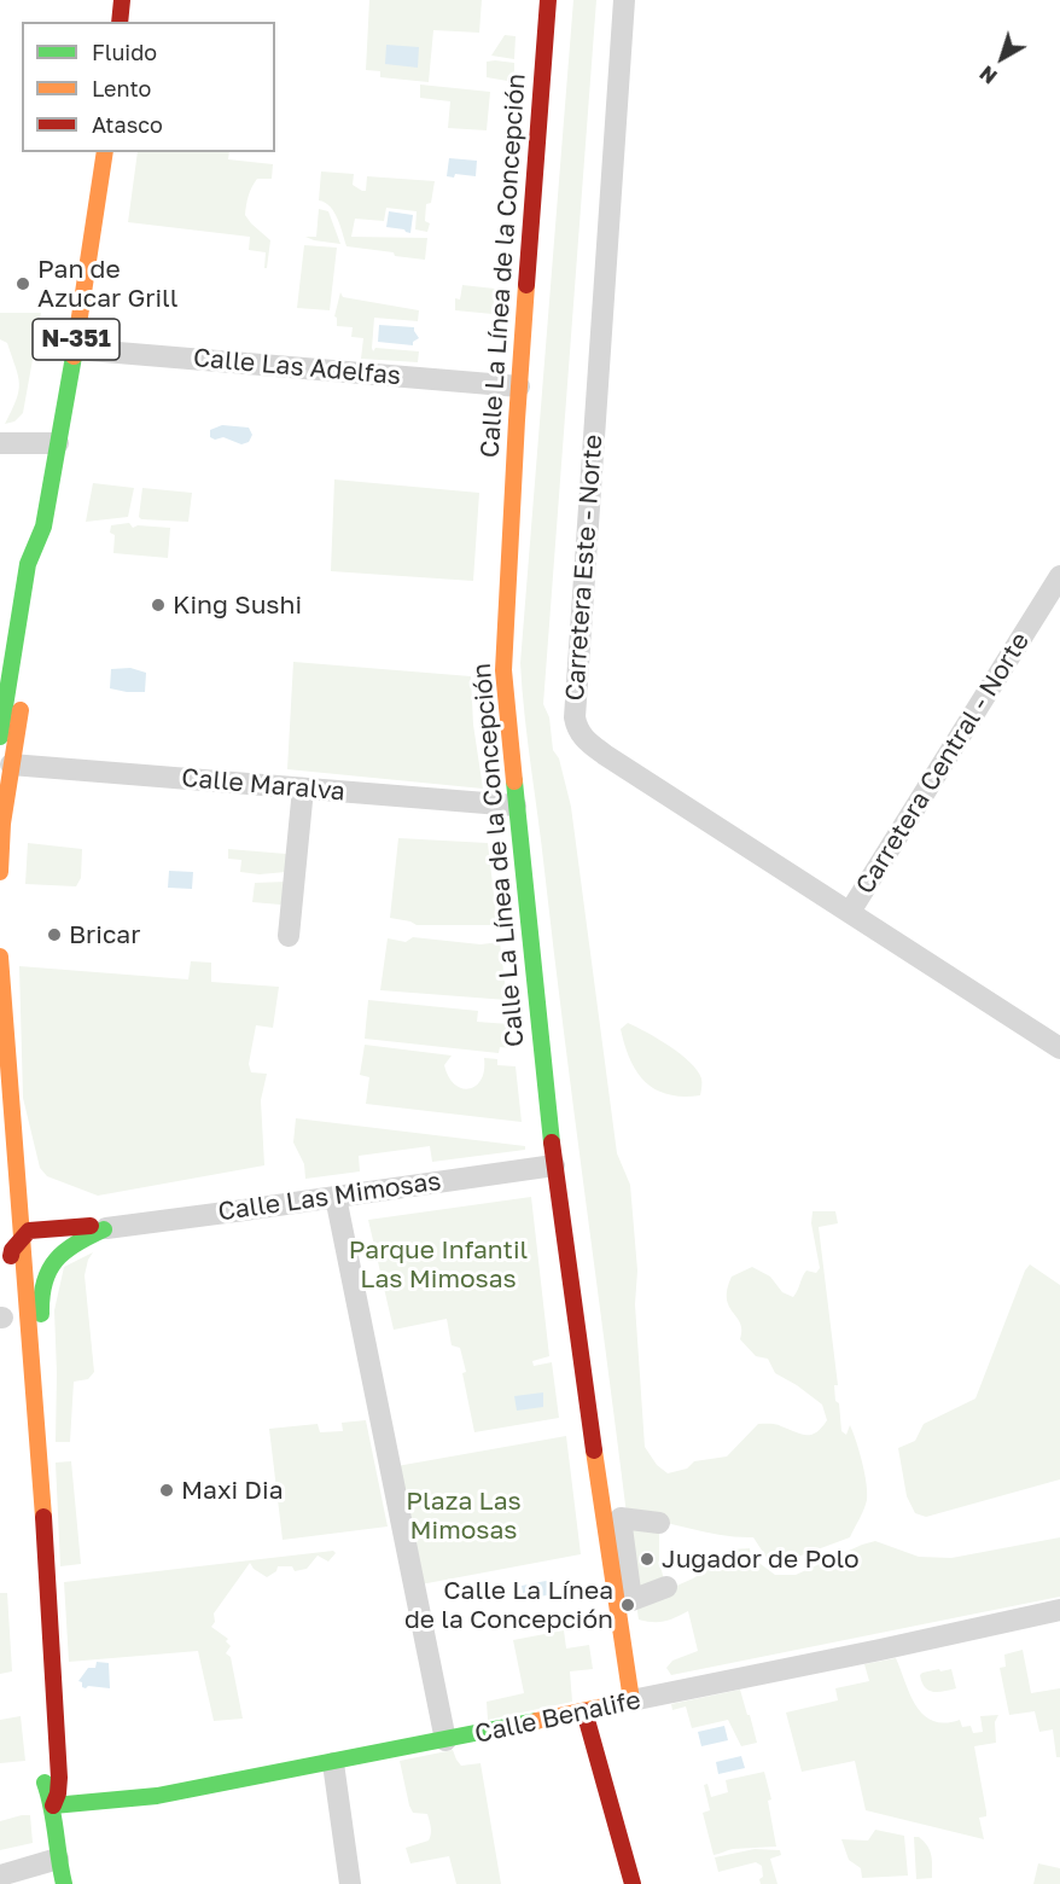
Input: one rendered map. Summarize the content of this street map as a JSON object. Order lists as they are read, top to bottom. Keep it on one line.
{"streets":{"main road":["Calle La Línea de la Concepción","N-351","Calle Benalife"],"street":["Calle Las Adelfas","Carretera Este - Norte","Carretera Central - Norte","Calle Maralva","Calle Las Mimosas"]},"crossings":[["Calle La Línea de la Concepción","Calle Las Adelfas"],["Calle La Línea de la Concepción","Calle Maralva"],["Calle La Línea de la Concepción","Calle Las Mimosas"],["Calle La Línea de la Concepción","Calle Benalife"],["N-351","Calle Las Adelfas"],["N-351","Calle Maralva"],["Carretera Este - Norte","Carretera Central - Norte"]],"parks":["Parque Infantil Las Mimosas","Plaza Las Mimosas"],"places":["Pan de Azucar Grill","King Sushi","Bricar","Maxi Dia","Jugador de Polo","Calle La Línea de la Concepción"],"legend":["Fluido","Lento","Atasco"],"north":"bottom left"}
